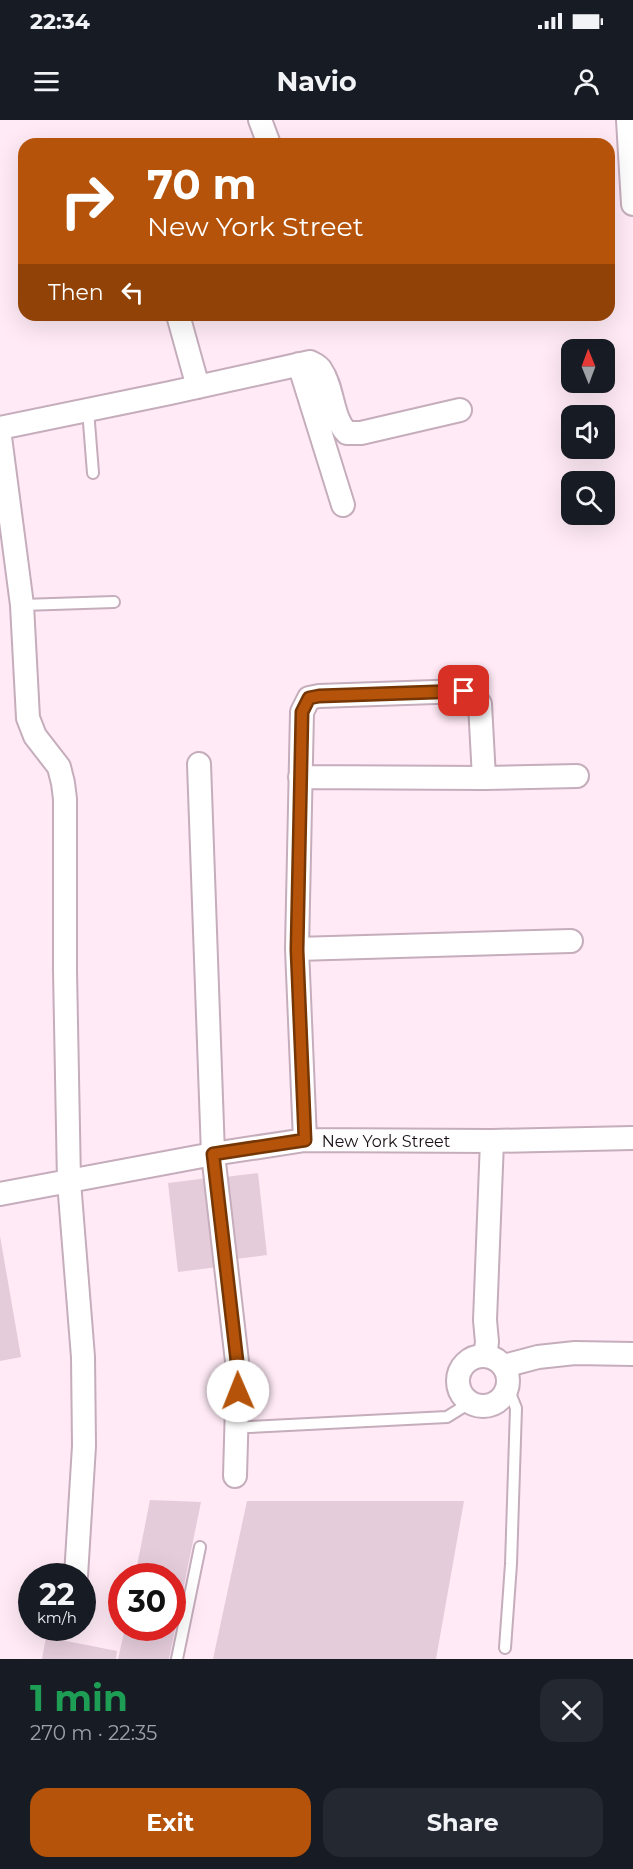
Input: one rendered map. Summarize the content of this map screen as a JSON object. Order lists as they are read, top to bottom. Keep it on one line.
{"streets":{"street":["New York Street"]},"north":"top","page":{"status":"22:34","header":"Navio","turn":["70 m","New York Street"],"then":"Then","speed":"22 km/h","limit":"30","heading":["1 min","270 m · 22:35"],"buttons":["Exit","Share"]}}
